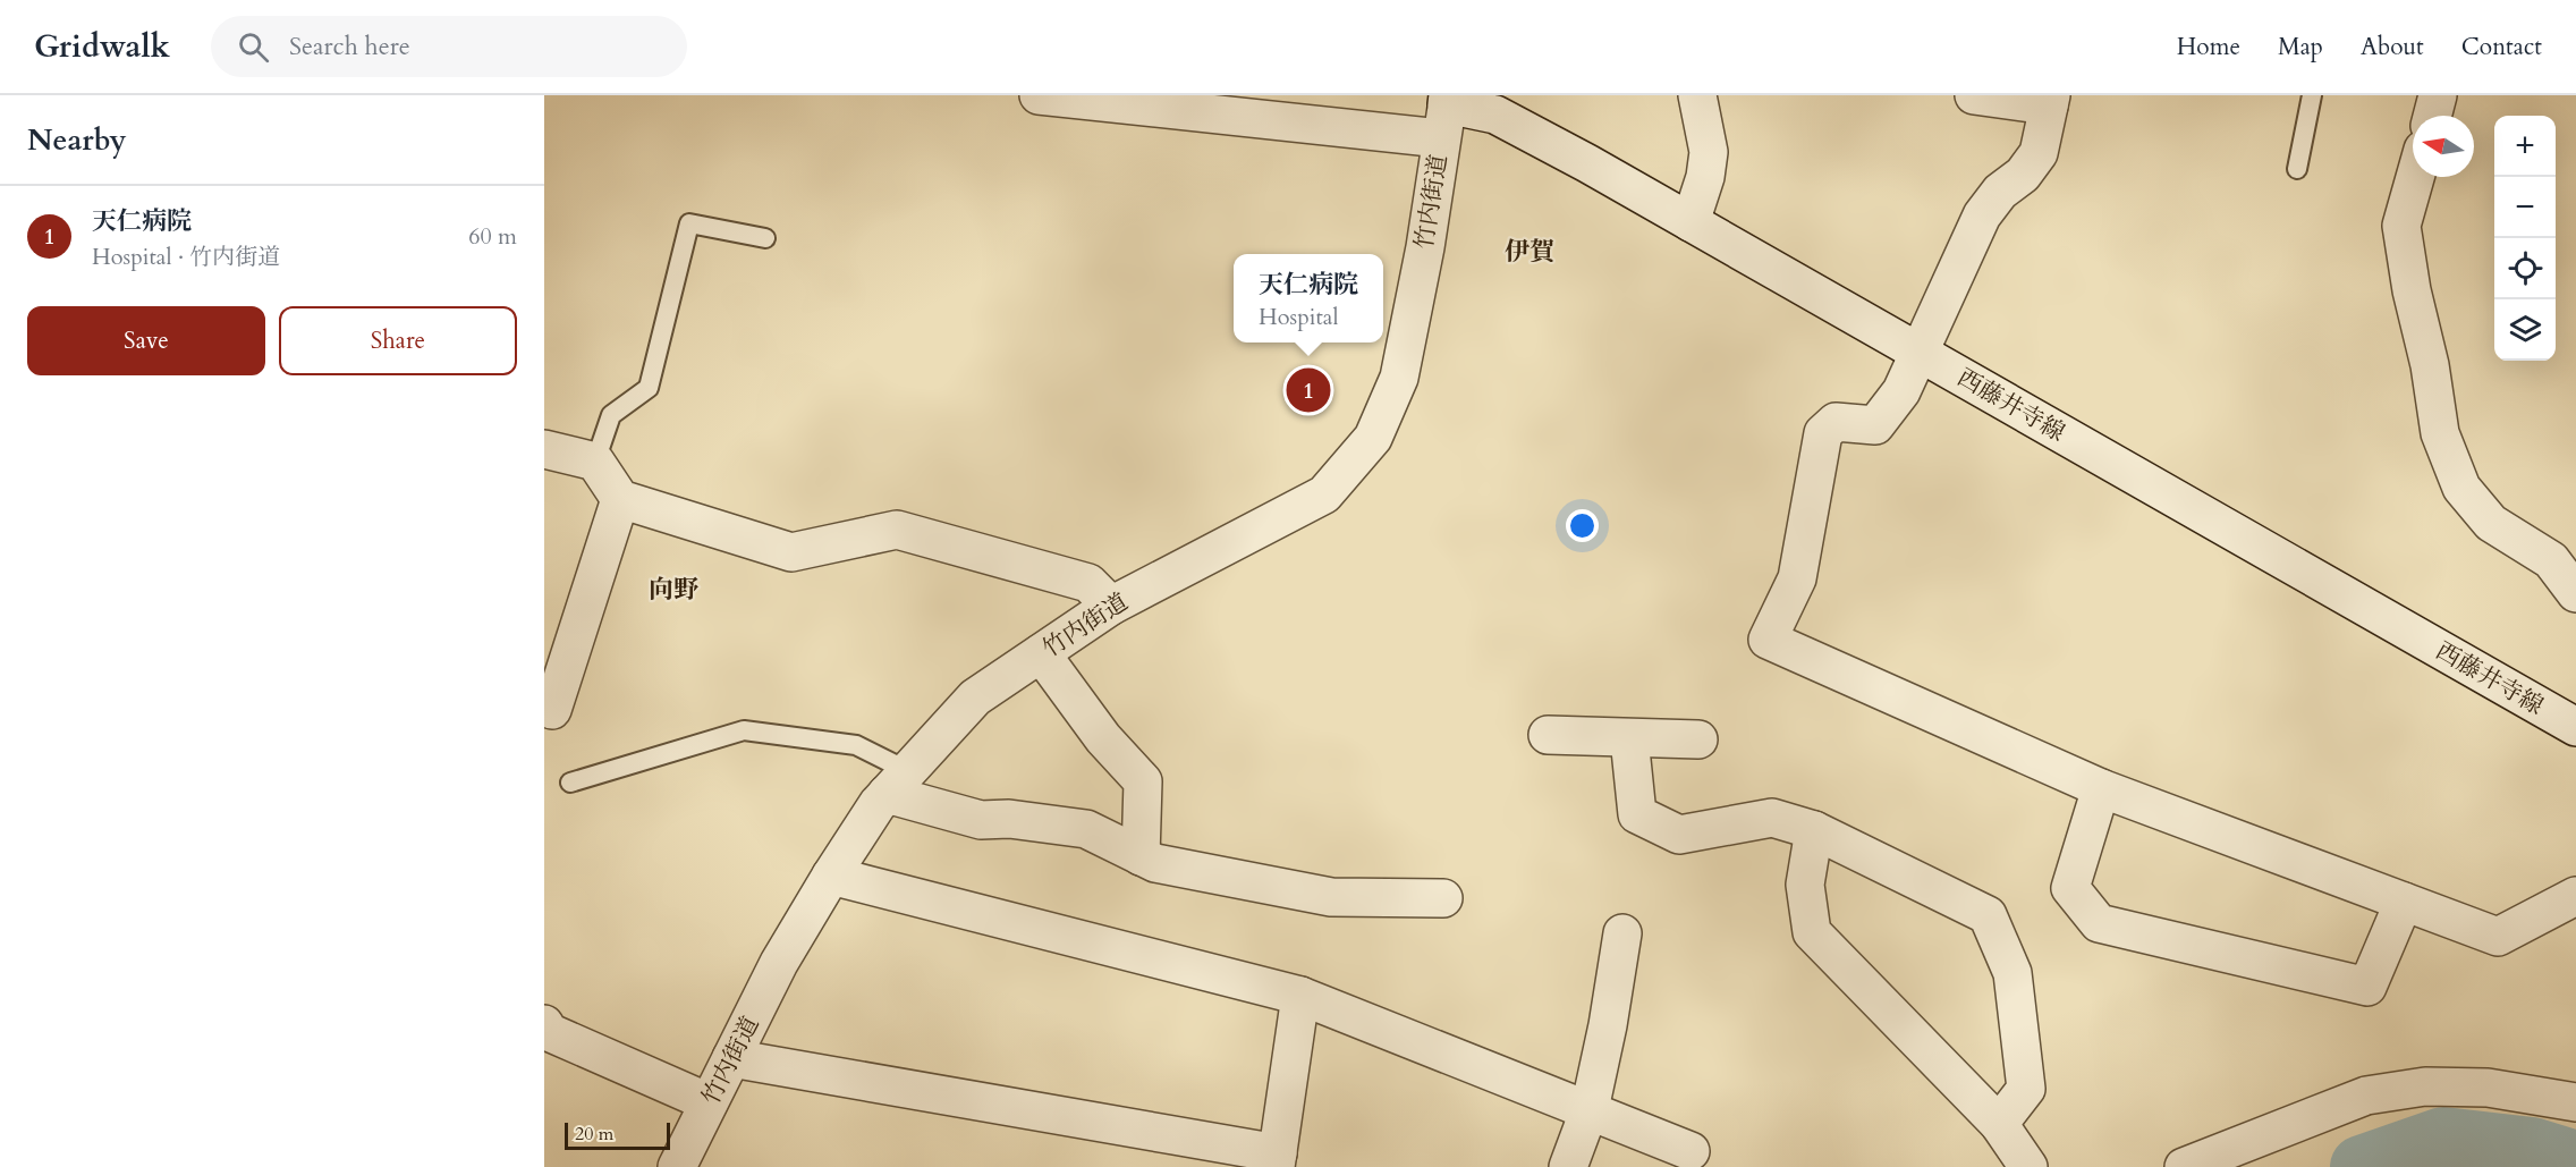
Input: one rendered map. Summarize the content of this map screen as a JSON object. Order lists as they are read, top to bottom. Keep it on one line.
{"streets":{"street":["竹内街道","西藤井寺線"]},"crossings":[["竹内街道","西藤井寺線"]],"districts":["伊賀","向野"],"scale_bar":"20 m","north":"left","page":{"header":"Gridwalk","search":"Search here","nav":["Home","Map","About","Contact"],"heading":"Nearby","map_buttons":["+","−"],"list":[{"mark":"1","name":"天仁病院","note":"Hospital · 竹内街道","value":"60 m"}],"popup":["天仁病院","Hospital"],"buttons":["Save","Share"],"pins":"1","scale":"20 m"}}
